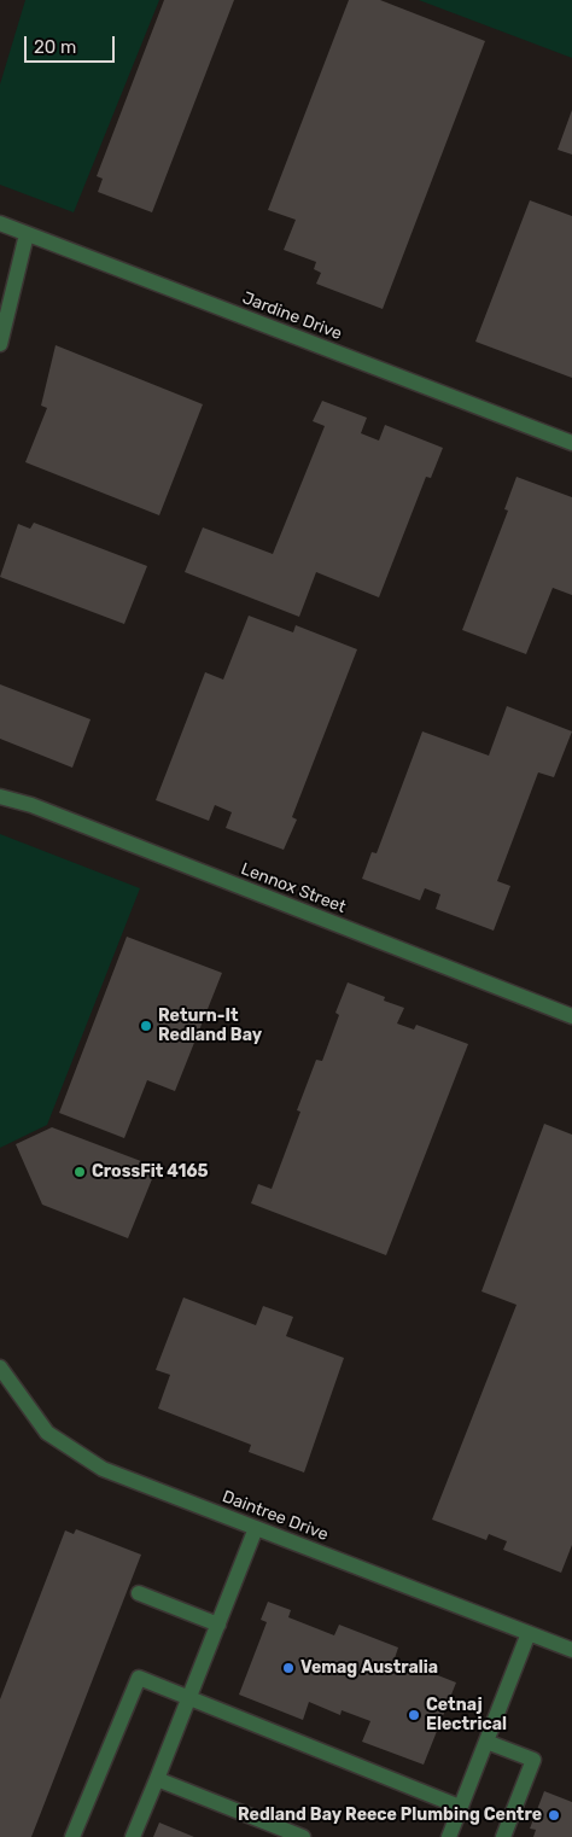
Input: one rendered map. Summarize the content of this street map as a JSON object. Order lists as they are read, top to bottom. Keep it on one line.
{"streets":{"street":["Jardine Drive","Lennox Street","Daintree Drive"]},"places":["Return-It Redland Bay","CrossFit 4165","Vemag Australia","Cetnaj Electrical","Redland Bay Reece Plumbing Centre"],"scale_bar":"20 m"}
